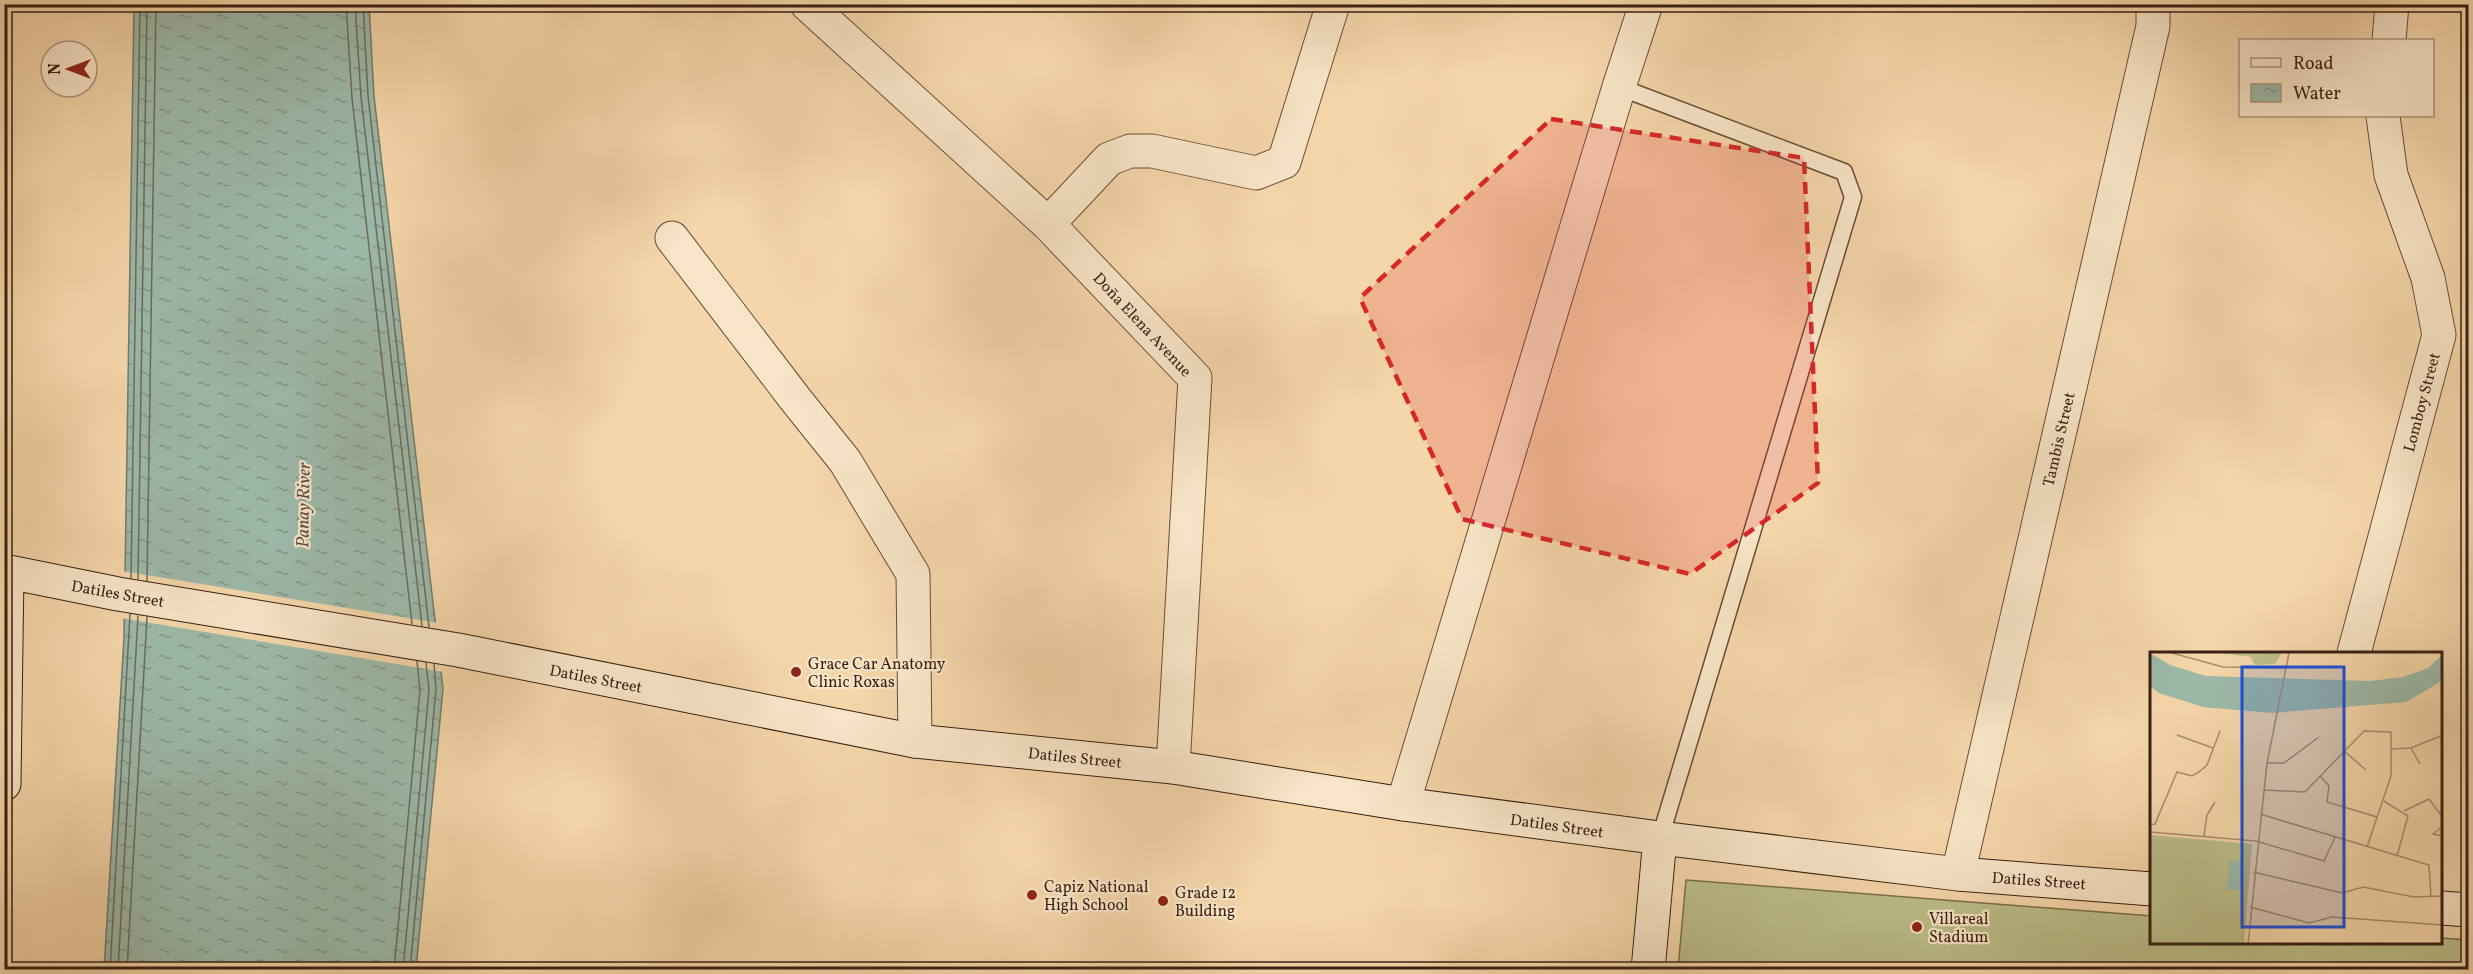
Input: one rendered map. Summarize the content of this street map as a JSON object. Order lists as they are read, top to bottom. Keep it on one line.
{"streets":{"street":["Doña Elena Avenue","Lomboy Street","Tambis Street","Datiles Street"]},"crossings":[["Doña Elena Avenue","Datiles Street"],["Tambis Street","Datiles Street"]],"water":["Panay River"],"places":["Grace Car Anatomy Clinic Roxas","Capiz National High School","Grade 12 Building","Villareal Stadium"],"legend":["Road","Water"],"north":"left"}
